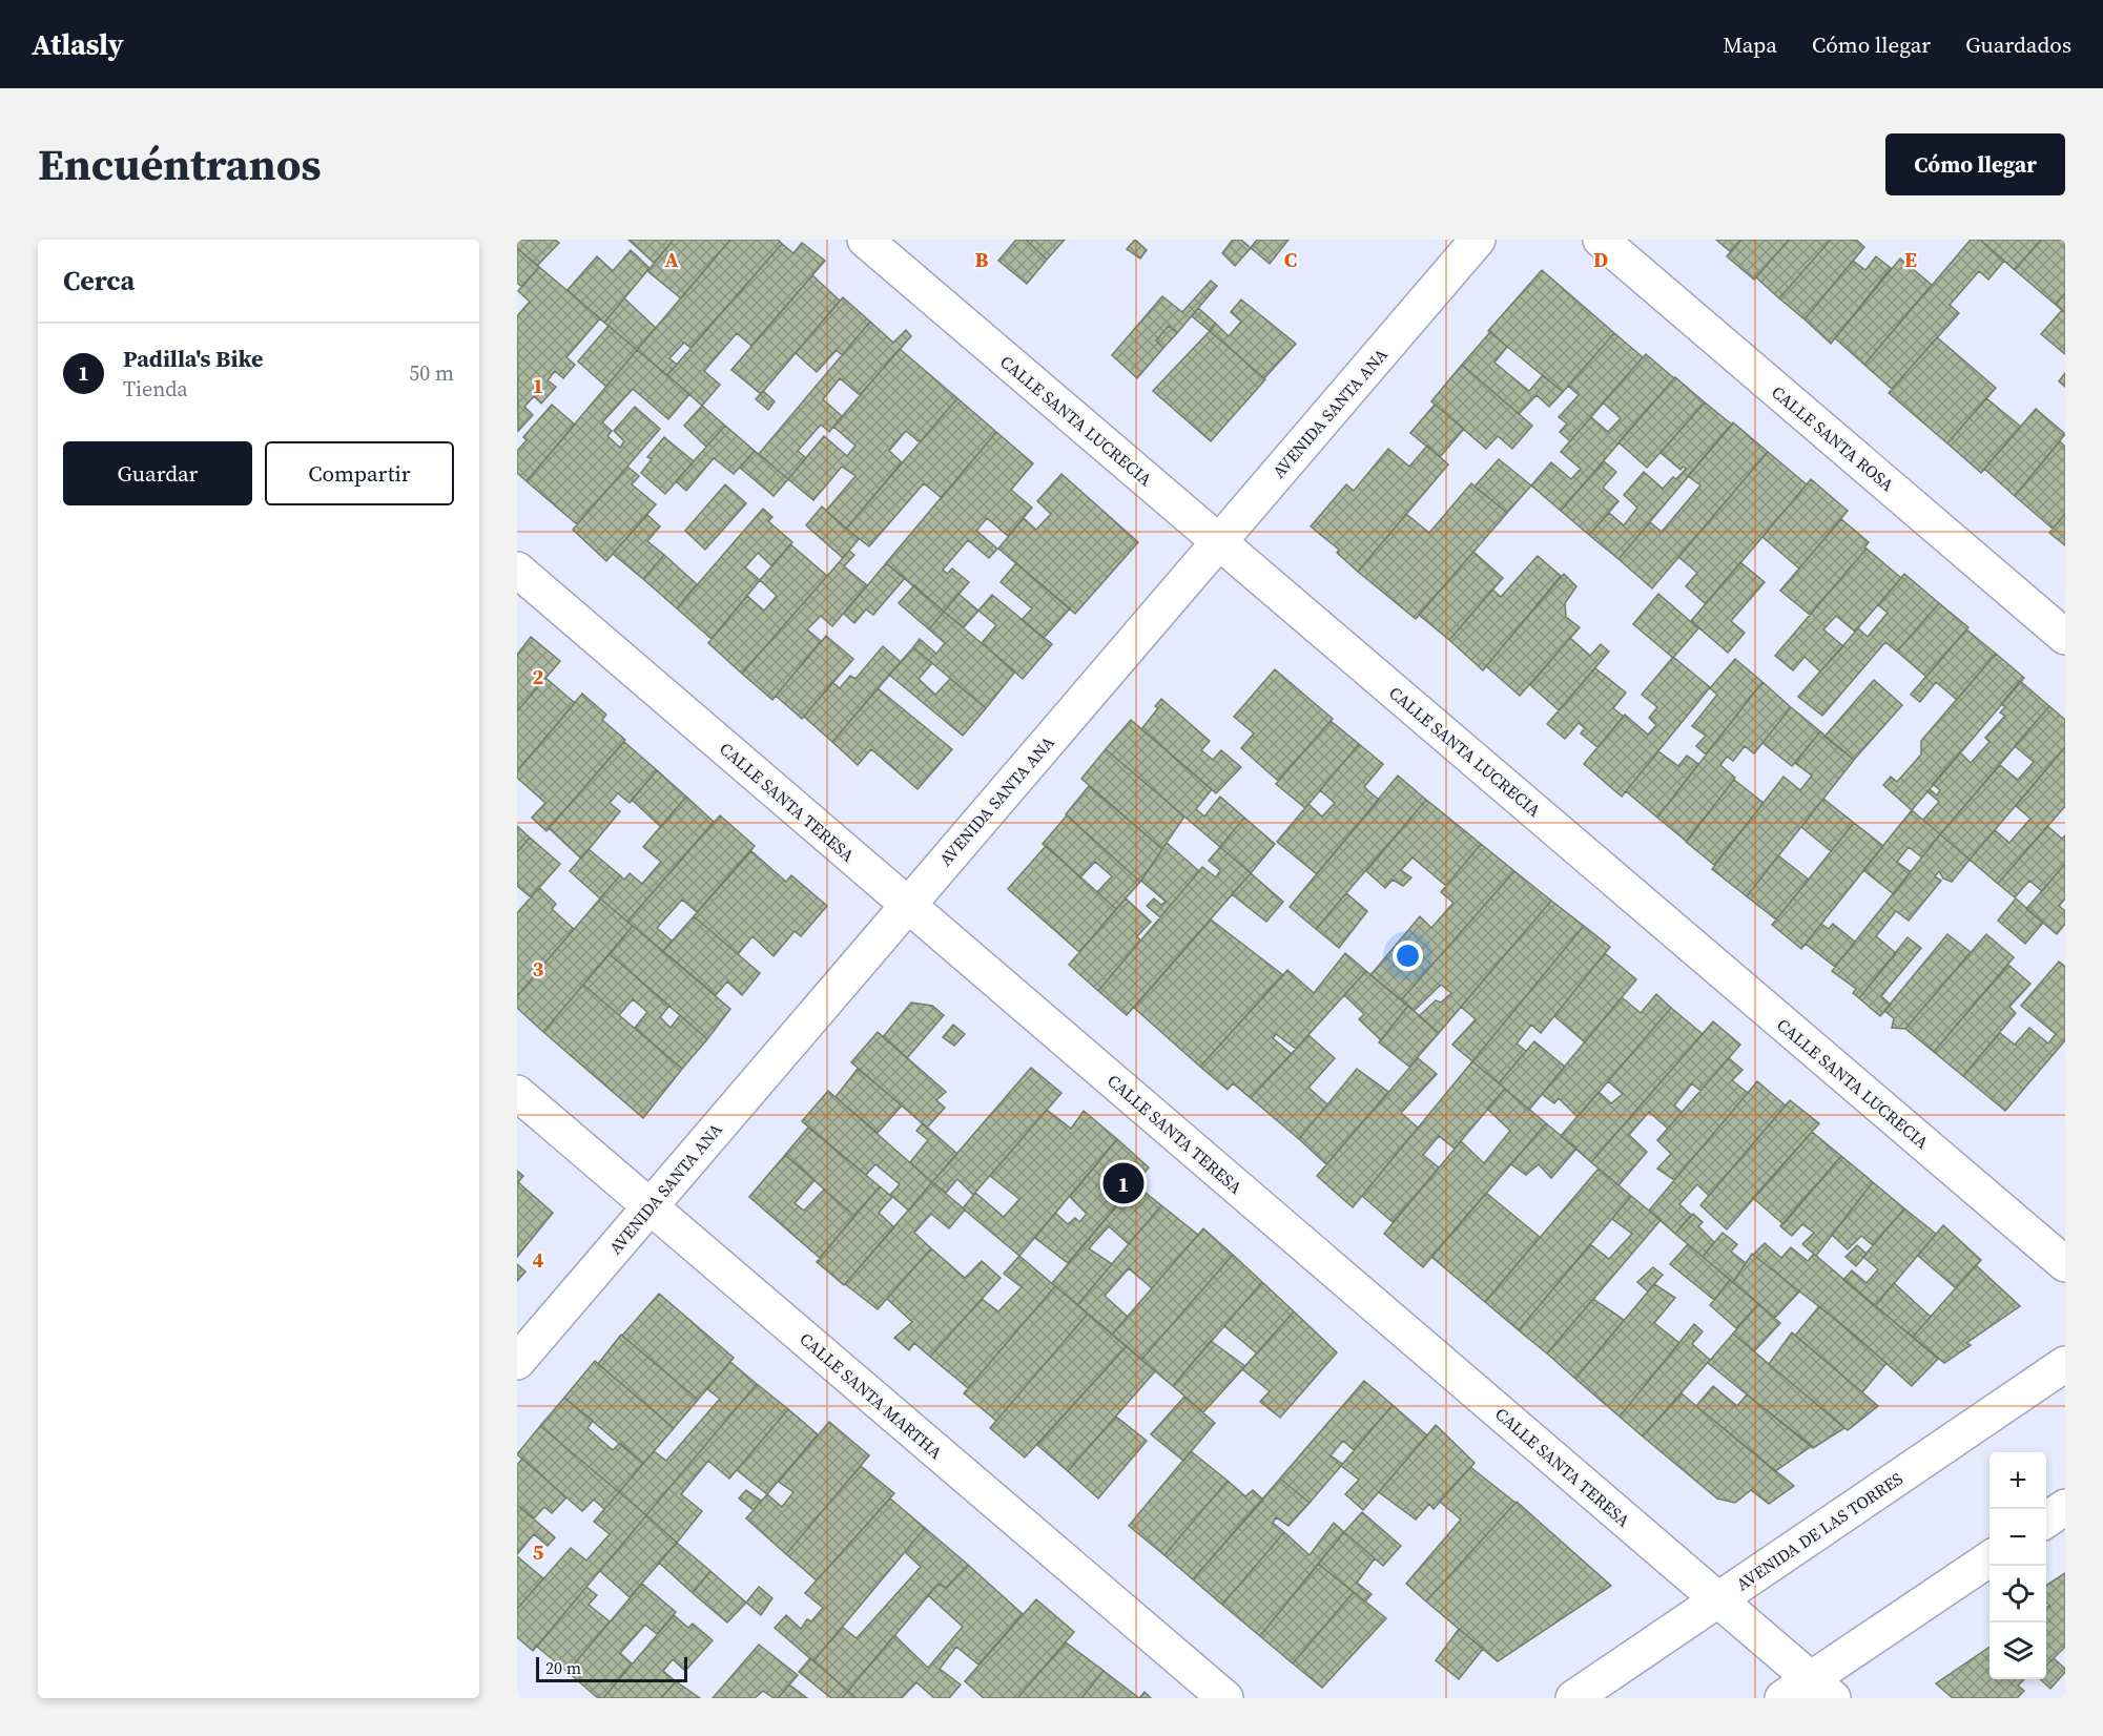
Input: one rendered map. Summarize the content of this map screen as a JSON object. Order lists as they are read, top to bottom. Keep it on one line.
{"streets":{"street":["AVENIDA SANTA ANA","CALLE SANTA LUCRECIA","CALLE SANTA ROSA","CALLE SANTA TERESA","CALLE SANTA MARTHA","AVENIDA DE LAS TORRES"]},"crossings":[["AVENIDA SANTA ANA","CALLE SANTA LUCRECIA"],["AVENIDA SANTA ANA","CALLE SANTA TERESA"],["AVENIDA SANTA ANA","CALLE SANTA MARTHA"],["CALLE SANTA TERESA","AVENIDA DE LAS TORRES"]],"scale_bar":"20 m","page":{"header":"Atlasly","nav":["Mapa","Cómo llegar","Guardados"],"title":"Encuéntranos","buttons":["Cómo llegar",["Guardar","Compartir"]],"heading":"Cerca","list":[{"mark":"1","name":"Padilla's Bike","note":"Tienda","value":"50 m"}],"pins":"1","map_buttons":["+","−"],"scale":"20 m"},"grid":{"columns":["A","B","C","D","E"],"rows":["1","2","3","4","5"]}}
